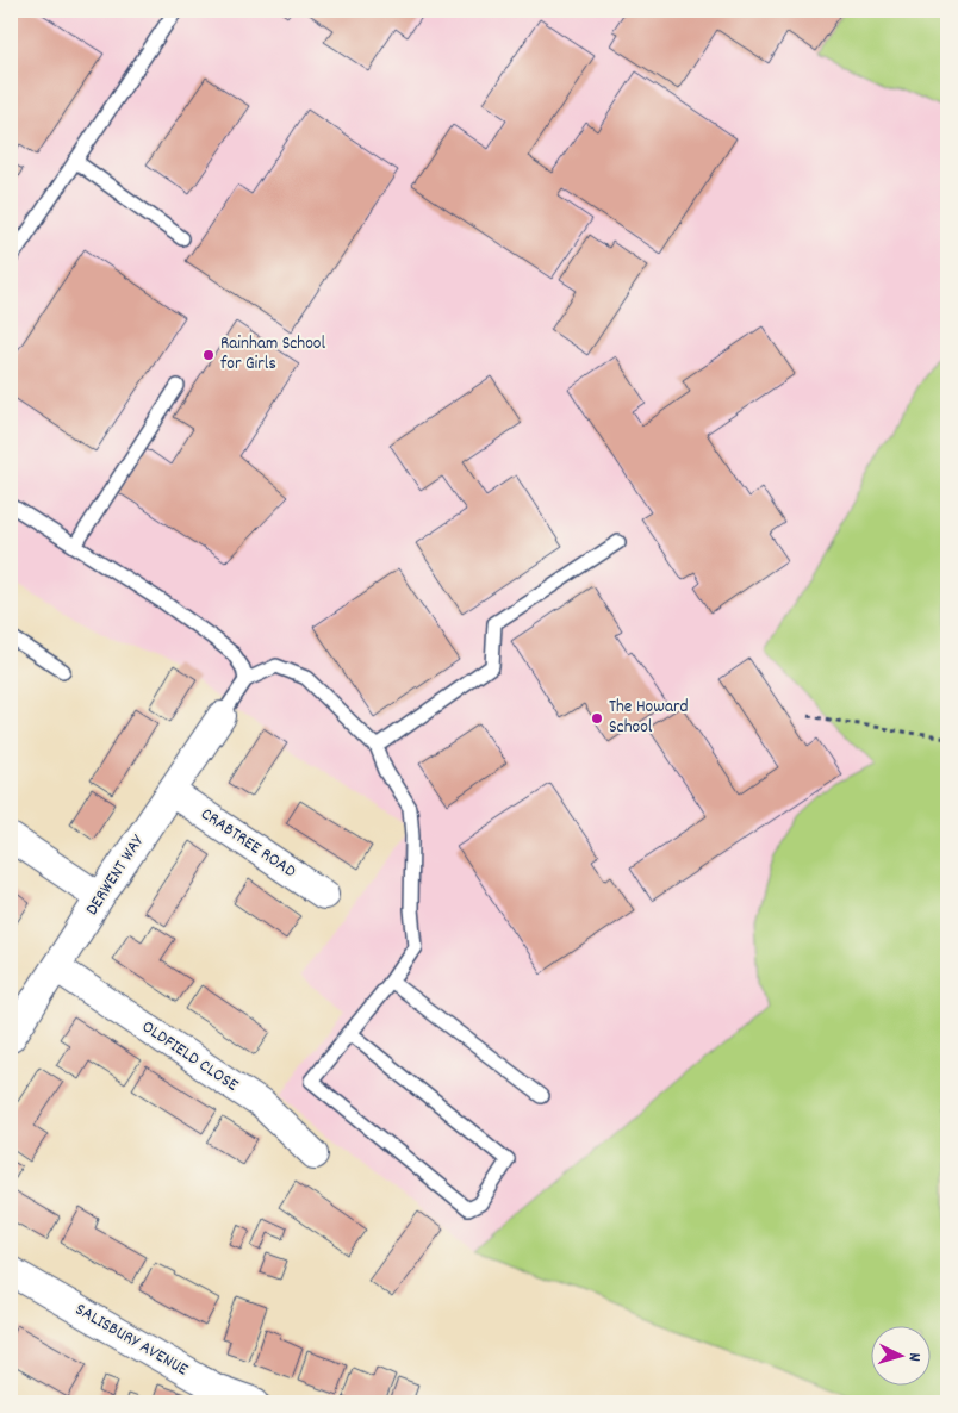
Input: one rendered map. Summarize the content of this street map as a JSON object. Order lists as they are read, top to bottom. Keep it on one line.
{"streets":{"street":["CRABTREE ROAD","DERWENT WAY","OLDFIELD CLOSE","SALISBURY AVENUE"]},"crossings":[["CRABTREE ROAD","DERWENT WAY"],["DERWENT WAY","OLDFIELD CLOSE"]],"places":["Rainham School for Girls","The Howard School"],"north":"right"}
